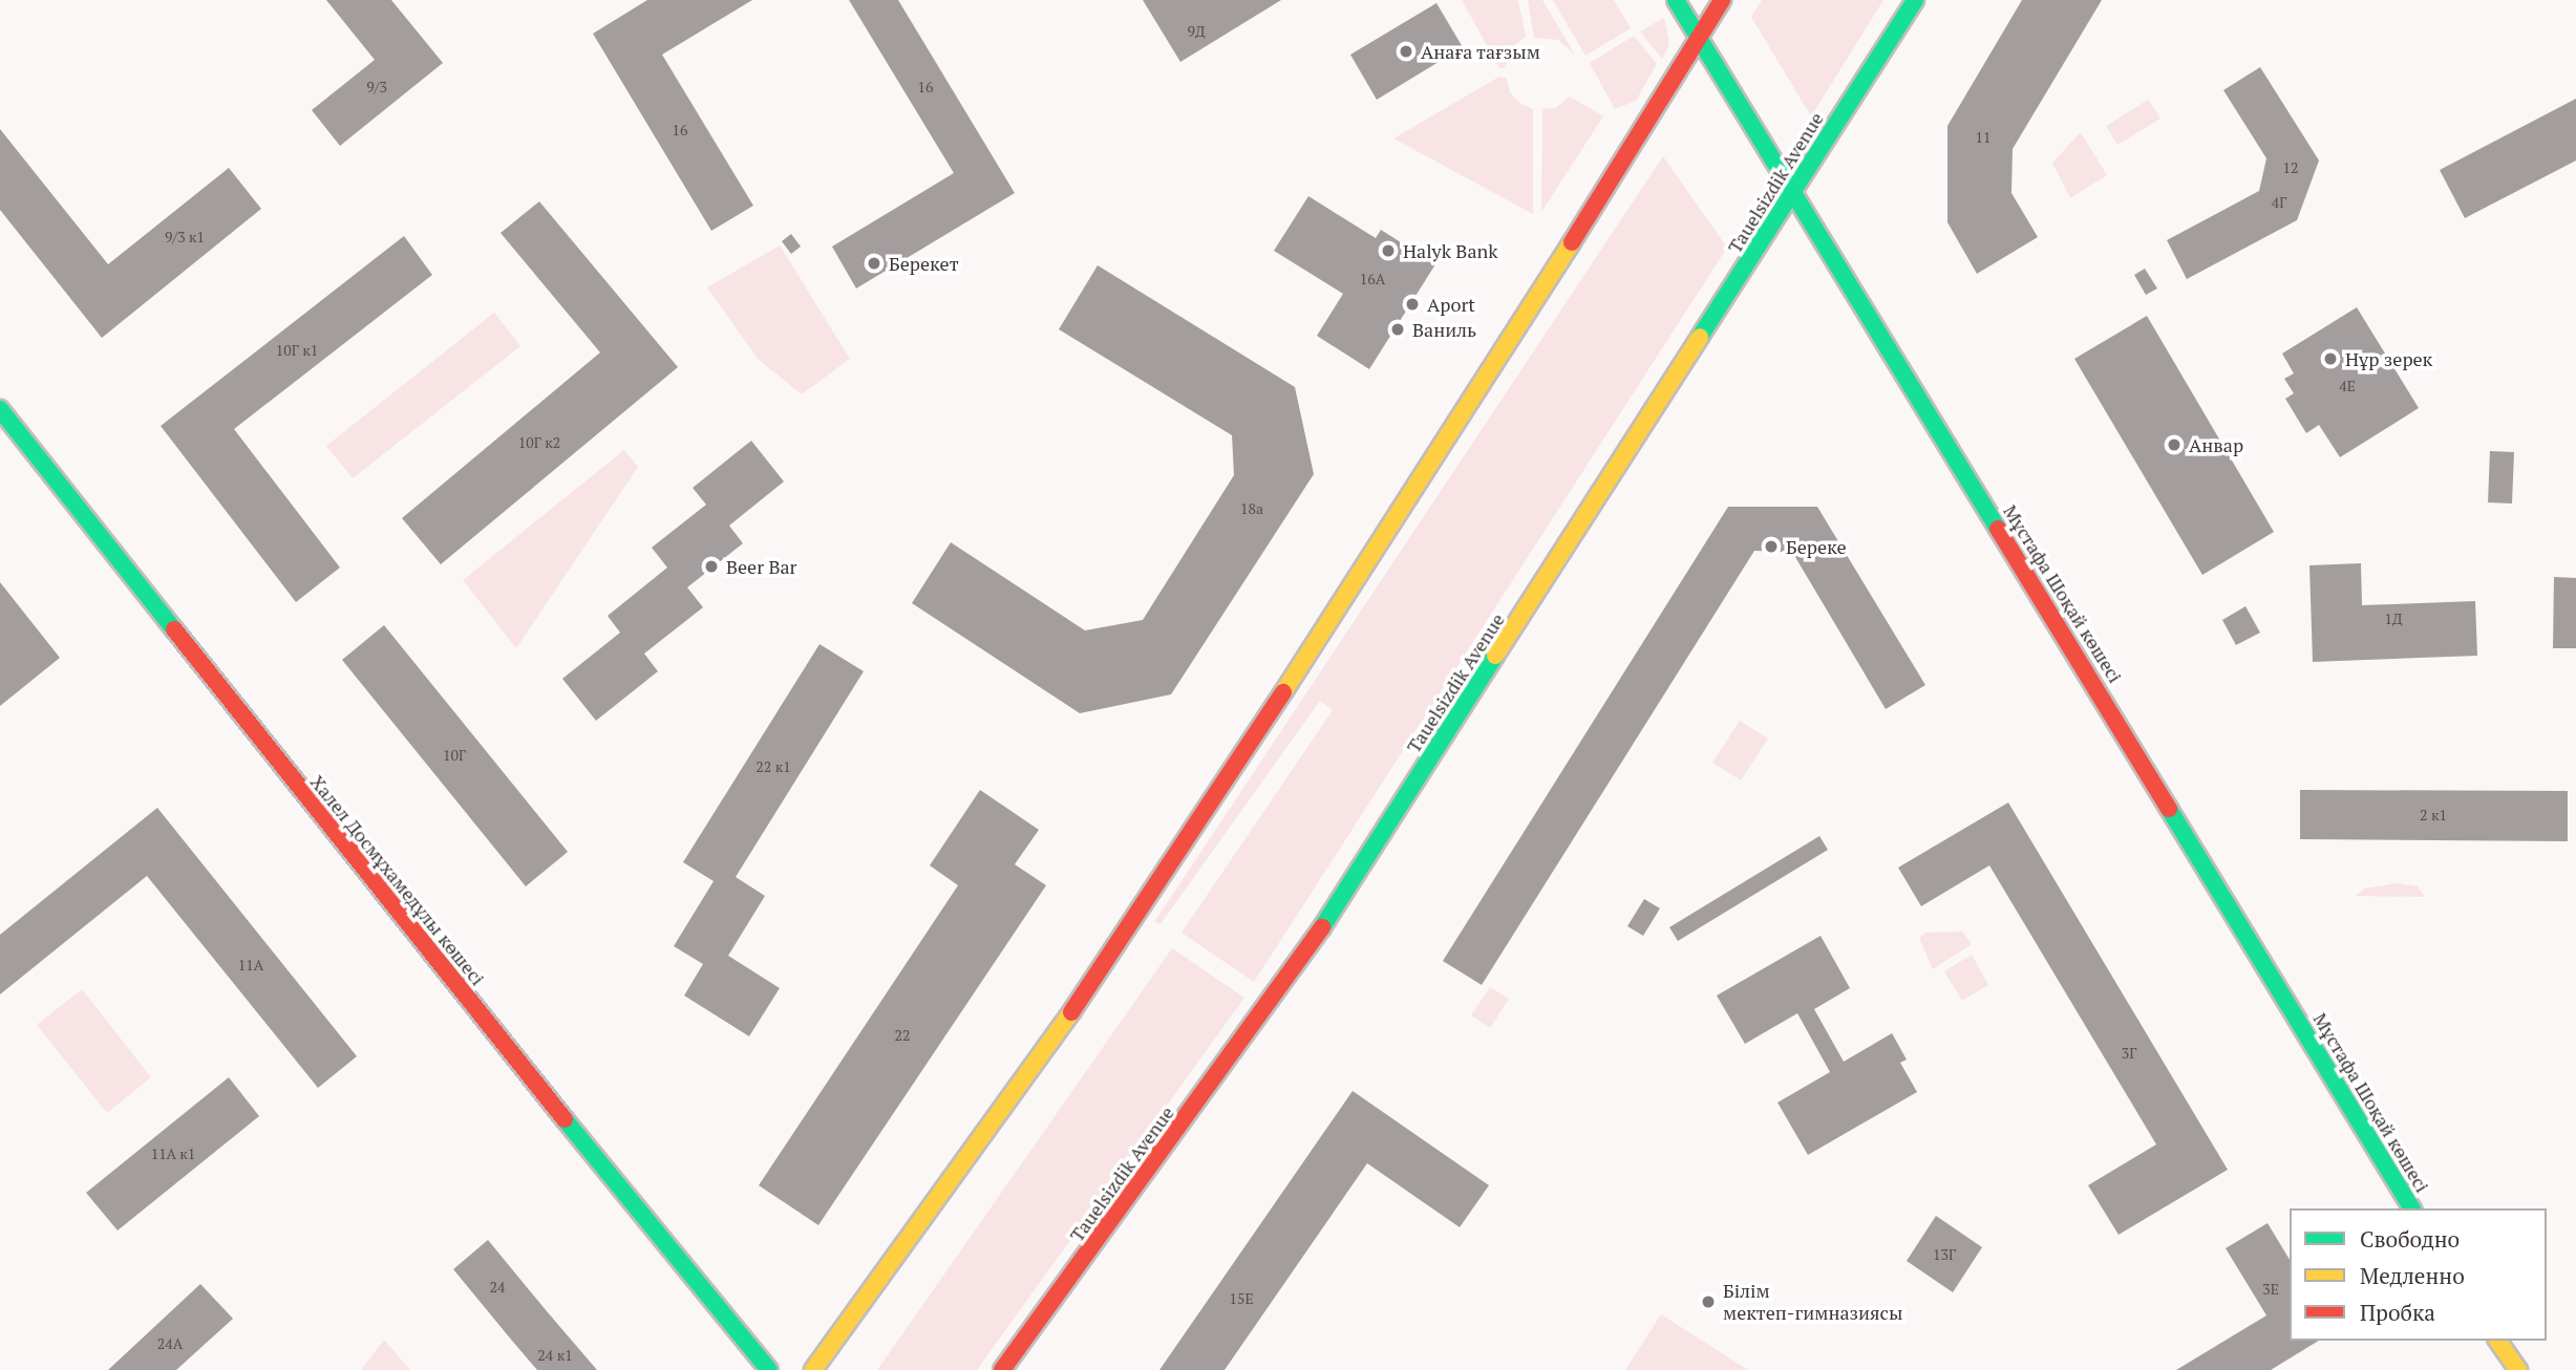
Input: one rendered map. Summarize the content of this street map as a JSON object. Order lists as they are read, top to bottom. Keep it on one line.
{"streets":{"street":["Tauelsizdik Avenue","Мұстафа Шоқай көшесі","Халел Досмұхамедұлы көшесі"]},"crossings":[["Tauelsizdik Avenue","Мұстафа Шоқай көшесі"]],"places":["Анаға тағзым","Halyk Bank","Берекет","Aport","Ваниль","Нұр зерек","Анвар","Береке","Beer Bar","Білім мектеп-гимназиясы"],"house_numbers":["9Д","9/3","16","16","11","12","4Г","9/3 к1","16А","10Г к1","4Е","10Г к2","18а","1Д","10Г","22 к1","2 к1","11А","22","3Г","11А к1","13Г","24","3Е","15Е","24А","24 к1"],"legend":["Свободно","Медленно","Пробка"]}
